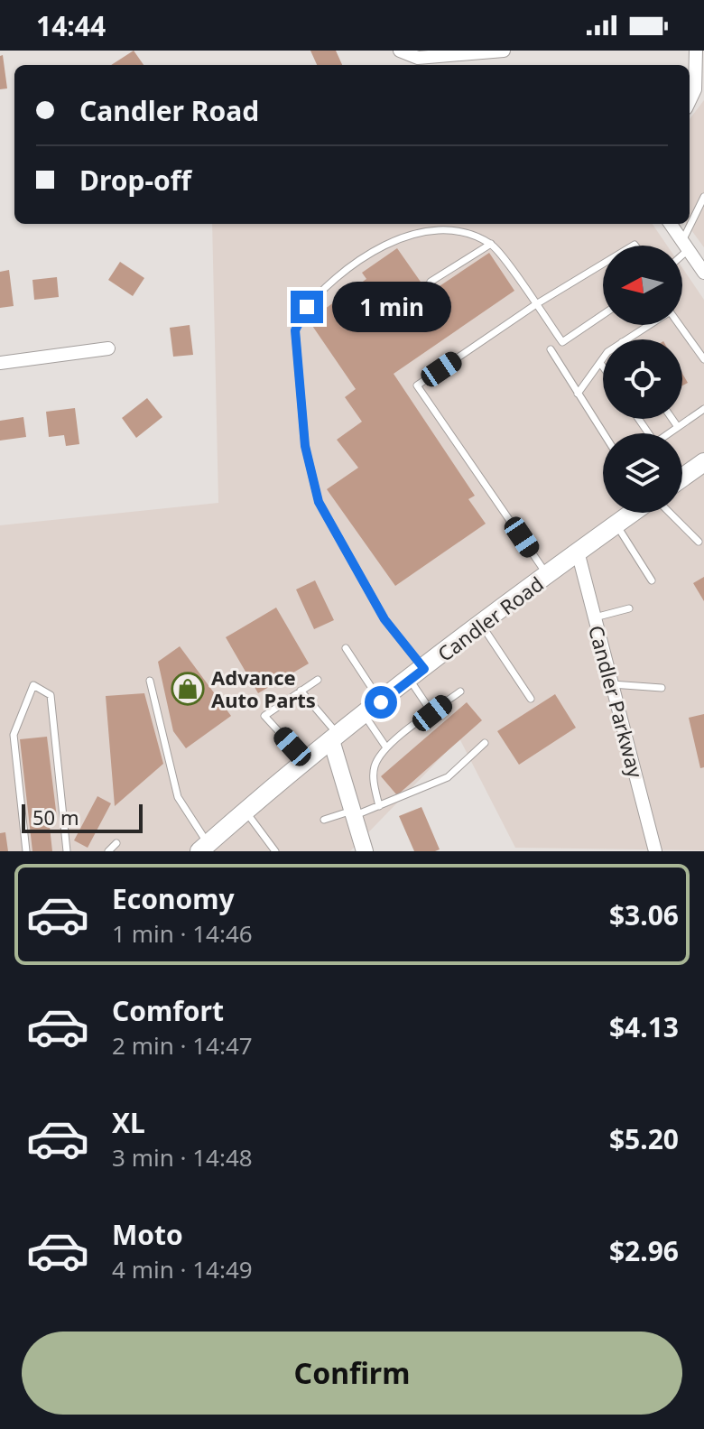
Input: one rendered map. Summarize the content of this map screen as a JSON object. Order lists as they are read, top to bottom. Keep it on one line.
{"streets":{"main road":["Candler Road"],"street":["Candler Parkway"]},"crossings":[["Candler Road","Candler Parkway"]],"places":{"shop":["Advance Auto Parts"]},"scale_bar":"50 m","north":"left","page":{"status":"14:44","banner":["Candler Road","Drop-off"],"bubble":"1 min","scale":"50 m","list":[{"name":"Economy","note":"1 min · 14:46","value":"$3.06"},{"name":"Comfort","note":"2 min · 14:47","value":"$4.13"},{"name":"XL","note":"3 min · 14:48","value":"$5.20"},{"name":"Moto","note":"4 min · 14:49","value":"$2.96"}],"buttons":"Confirm"}}
